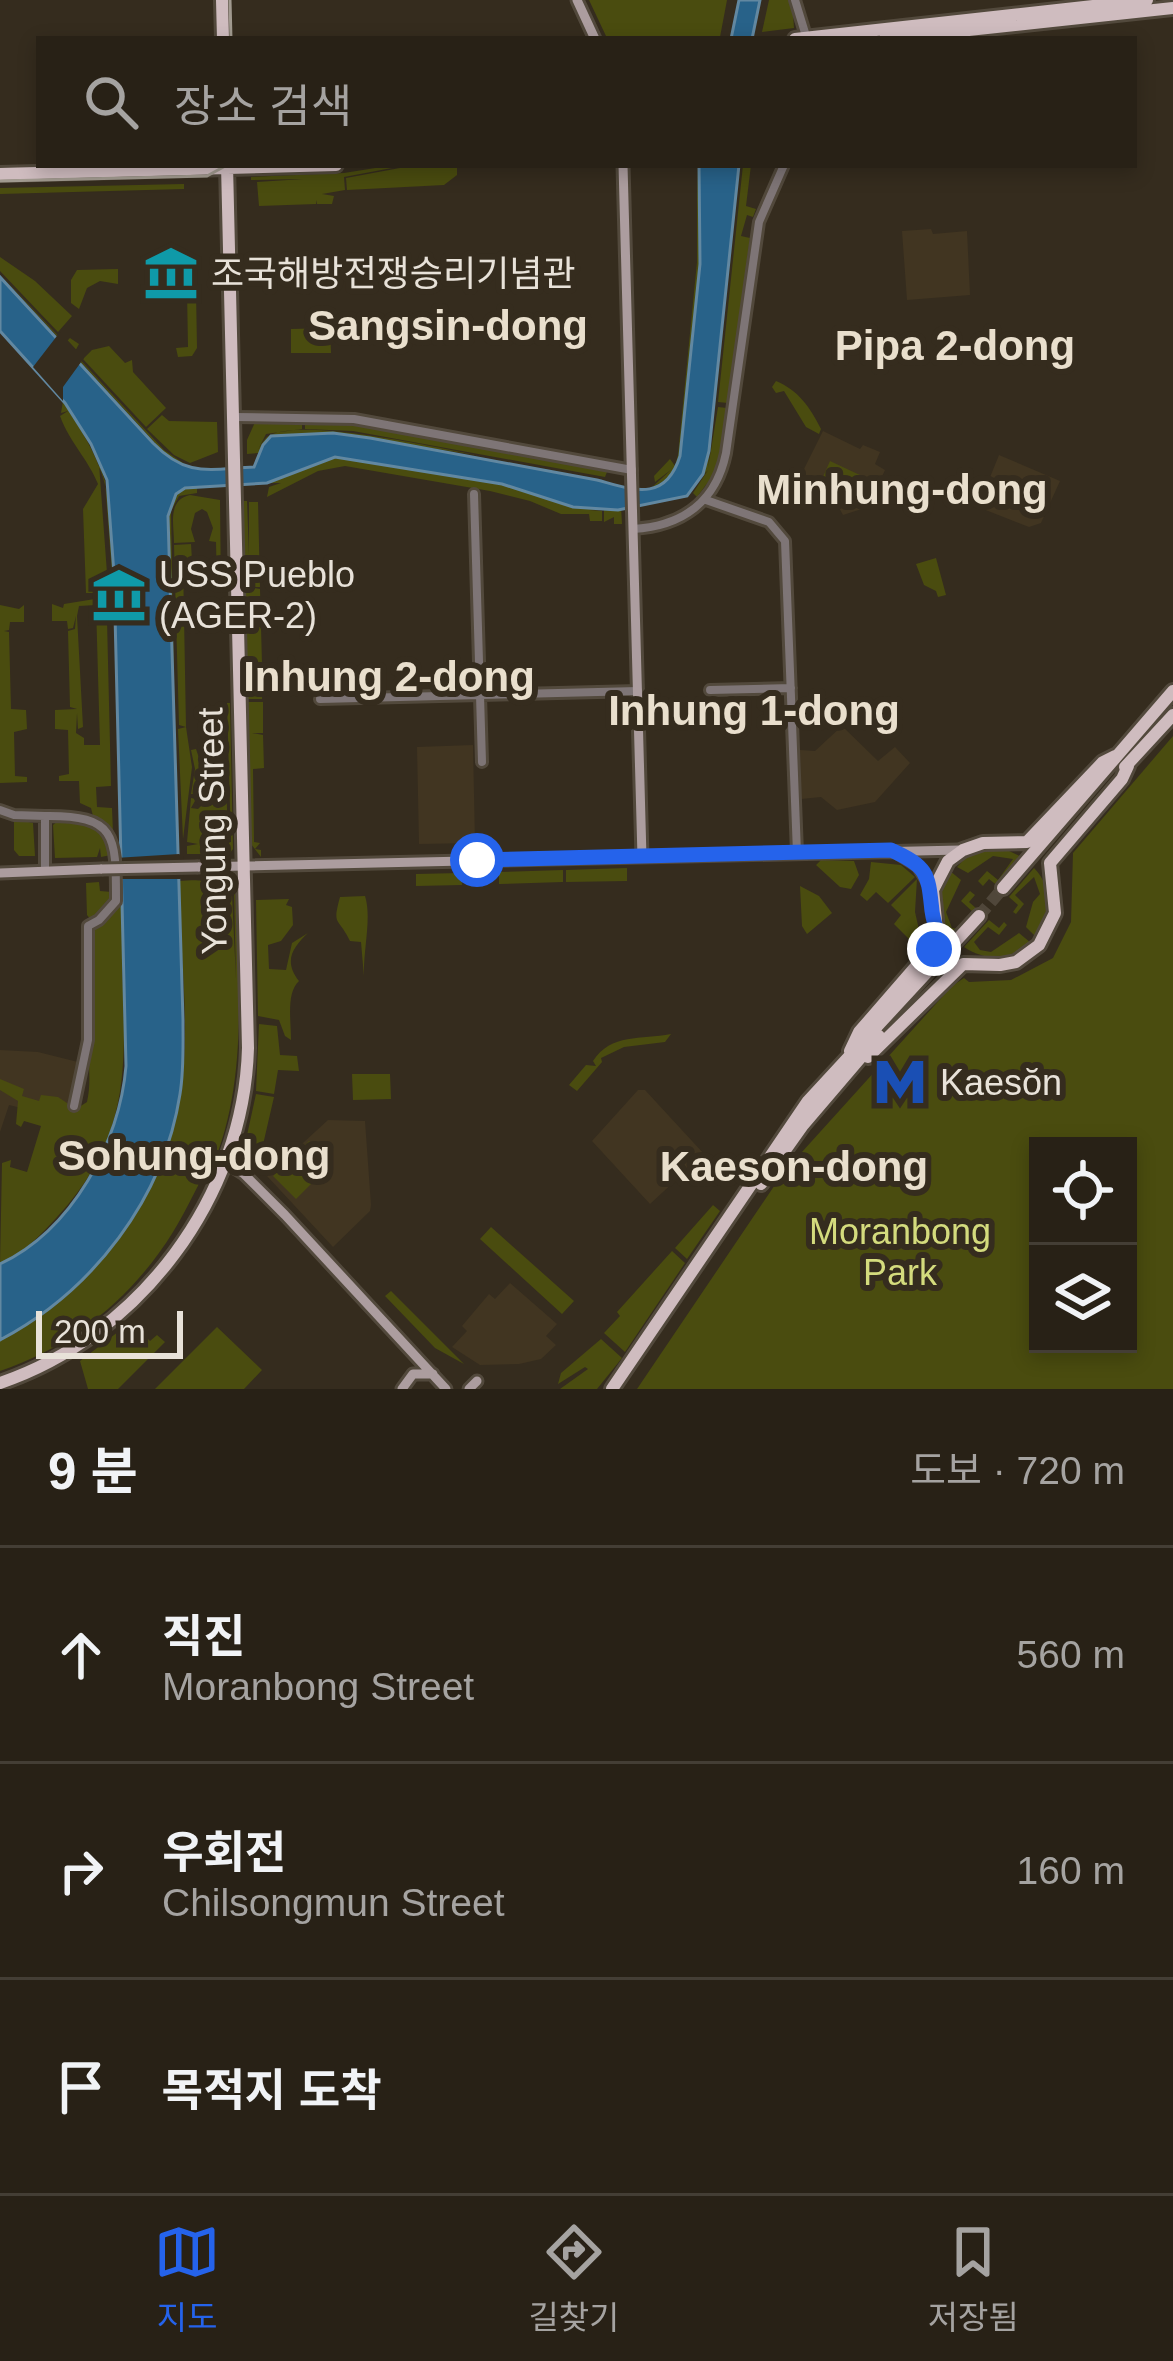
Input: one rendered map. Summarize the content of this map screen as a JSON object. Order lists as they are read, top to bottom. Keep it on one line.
{"streets":{"main road":["Yongung Street"]},"districts":["Sangsin-dong","Pipa 2-dong","Minhung-dong","Inhung 2-dong","Inhung 1-dong","Sohung-dong","Kaeson-dong"],"parks":["Moranbong Park"],"places":{"museum":["조국해방전쟁승리기념관","USS Pueblo (AGER-2)"],"metro station":["Kaesŏn"]},"scale_bar":"200 m","page":{"search":"장소 검색","scale":"200 m","heading":["9 분","도보 · 720 m"],"list":[["직진","Moranbong Street","560 m"],["우회전","Chilsongmun Street","160 m"],"목적지 도착"],"nav":["지도","길찾기","저장됨"]}}
